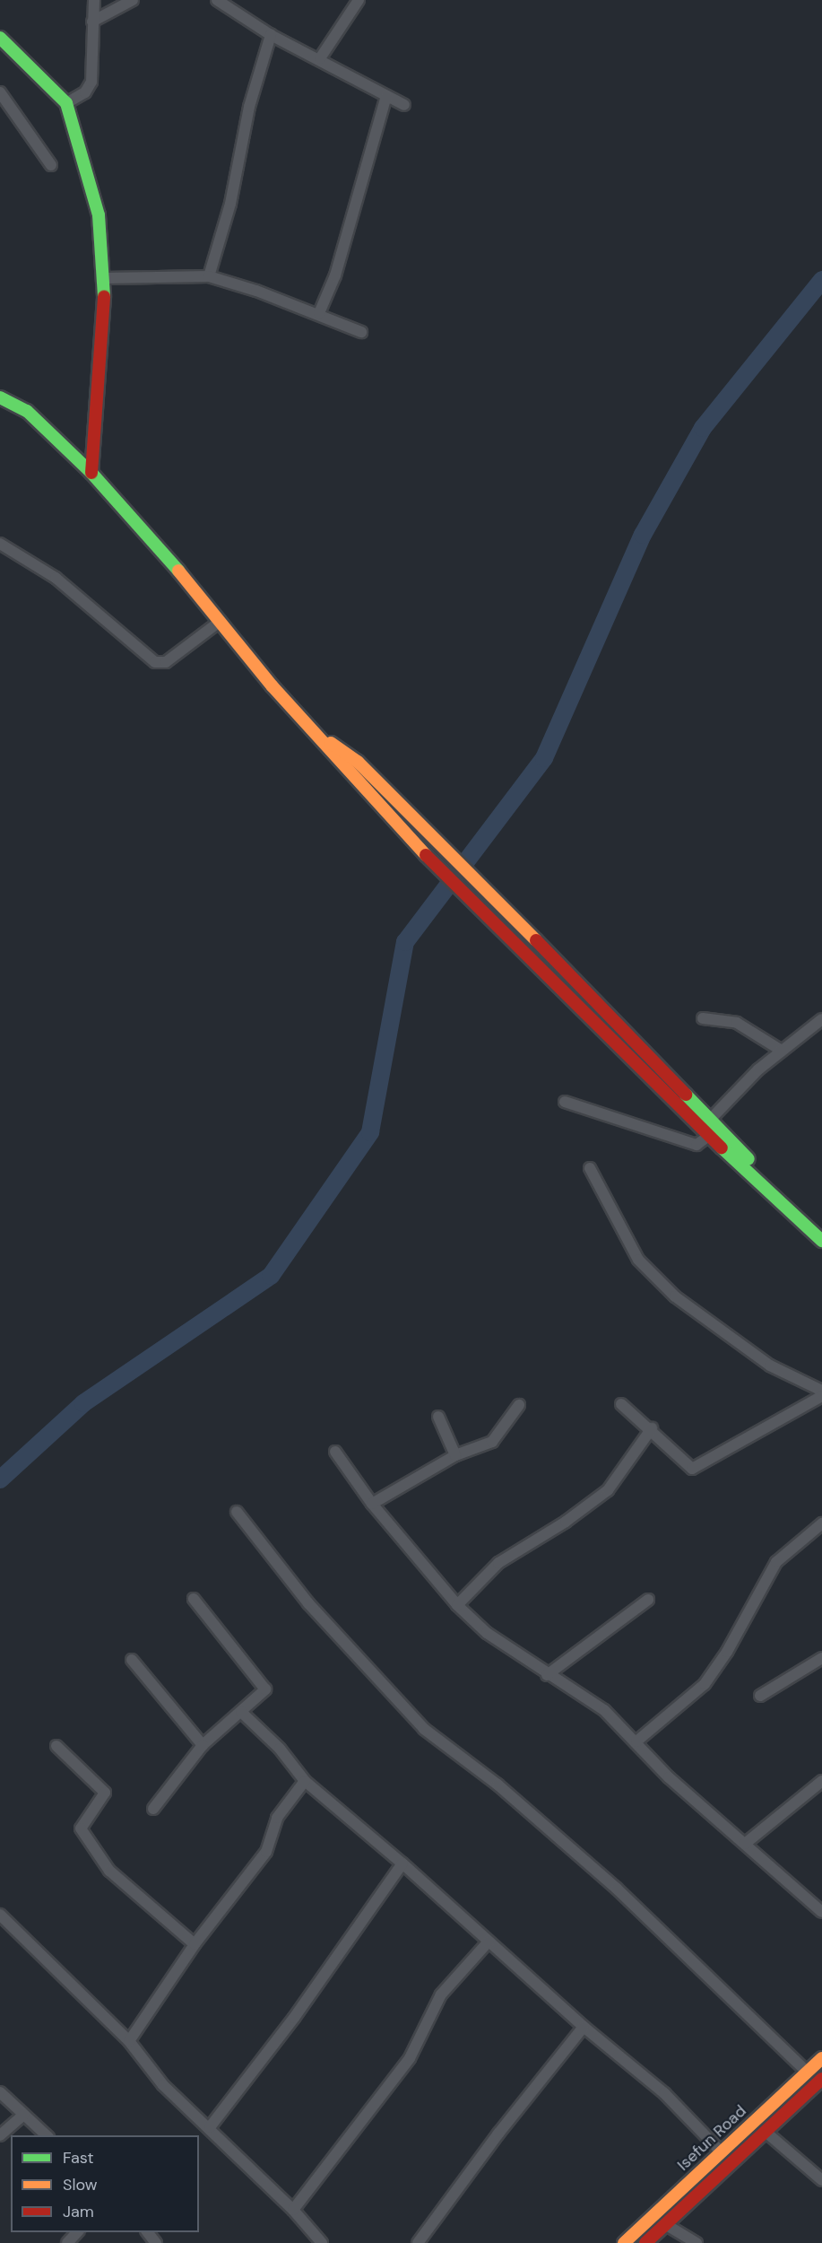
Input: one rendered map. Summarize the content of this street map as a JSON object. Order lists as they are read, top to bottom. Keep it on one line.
{"streets":{"street":["Isefun Road"]},"legend":["Fast","Slow","Jam"]}
